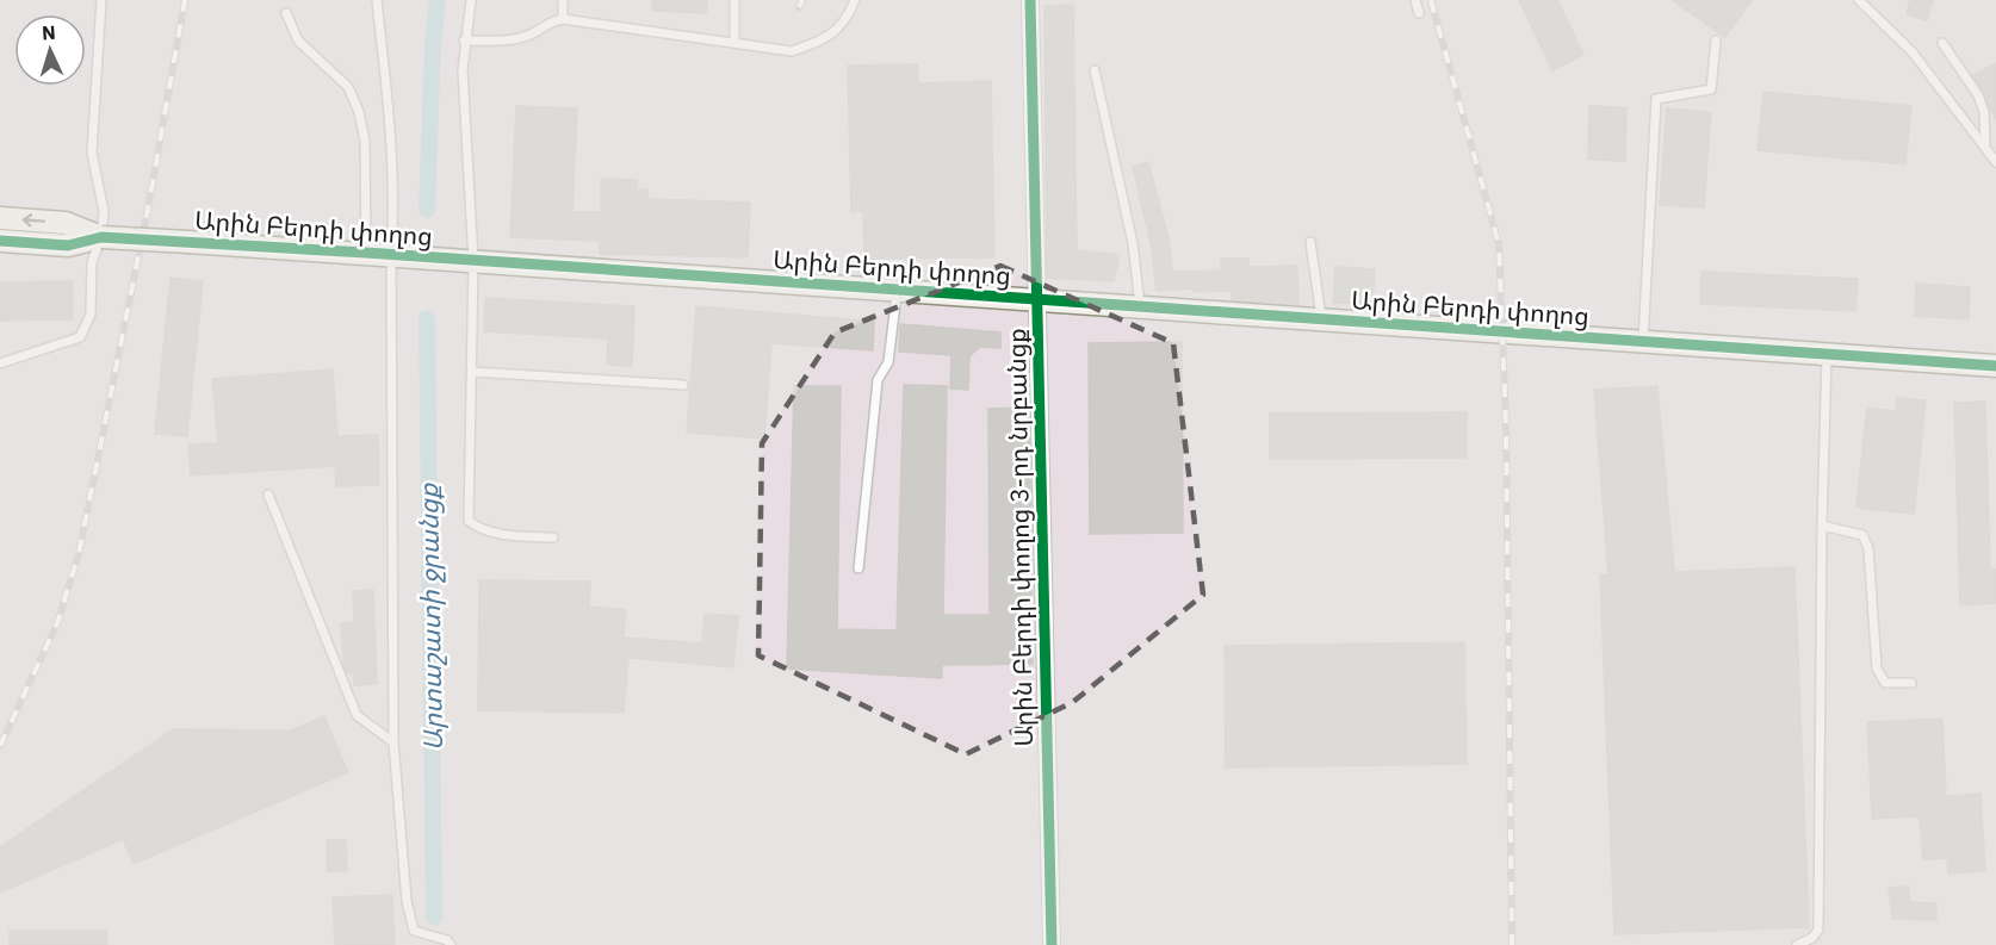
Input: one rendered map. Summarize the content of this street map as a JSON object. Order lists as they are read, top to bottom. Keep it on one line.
{"streets":{"street":["Արին Բերդի փողոց","Արին Բերդի փողոց 3-րդ նրբանցք"]},"crossings":[["Արին Բերդի փողոց","Արին Բերդի փողոց 3-րդ նրբանցք"]],"water":["Արտաշատի ջրանցք"],"north":"top"}
